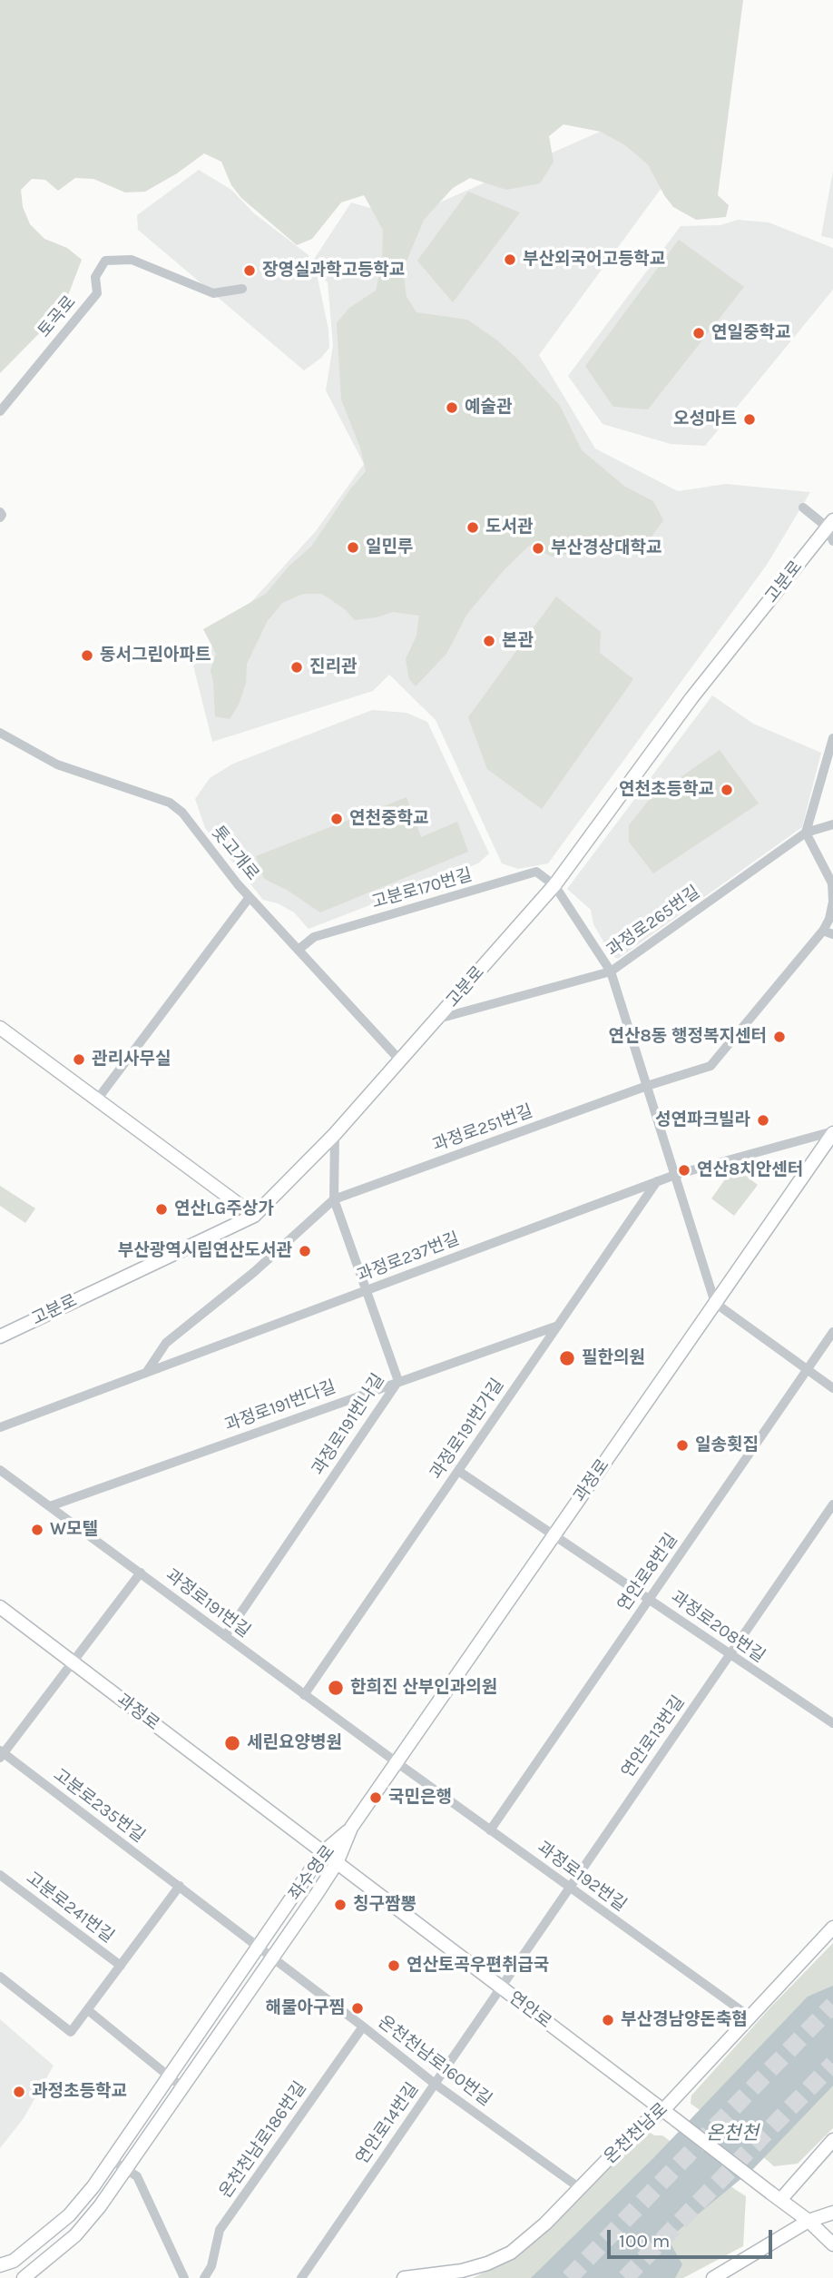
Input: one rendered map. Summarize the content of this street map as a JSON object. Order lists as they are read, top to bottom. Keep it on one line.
{"streets":{"main road":["고분로","과정로","좌수영로","연안로","온천천남로"],"street":["토곡로","톳고개로","고분로170번길","과정로265번길","과정로251번길","과정로237번길","과정로191번다길","과정로191번나길","과정로191번가길","연안로8번길","과정로191번길","과정로208번길","연안로13번길","고분로235번길","과정로192번길","고분로241번길","온천천남로160번길","연안로14번길","온천천남로186번길"]},"crossings":[["고분로","톳고개로"],["고분로","고분로170번길"],["고분로","과정로265번길"],["고분로","과정로191번나길"],["톳고개로","고분로170번길"],["과정로251번길","과정로237번길"],["과정로251번길","과정로191번나길"],["과정로237번길","과정로191번나길"],["과정로237번길","과정로191번가길"],["과정로237번길","과정로"],["과정로191번다길","과정로191번나길"],["과정로191번다길","과정로191번가길"],["과정로191번다길","과정로191번길"],["과정로191번나길","과정로191번길"],["과정로191번가길","과정로191번길"],["과정로191번가길","과정로208번길"],["과정로","과정로191번길"],["과정로","과정로208번길"],["과정로","좌수영로"],["과정로","과정로192번길"],["과정로","연안로"],["연안로8번길","과정로208번길"],["연안로8번길","과정로192번길"],["과정로191번길","과정로192번길"],["과정로208번길","연안로13번길"],["연안로13번길","과정로192번길"],["연안로13번길","연안로"],["연안로13번길","연안로14번길"],["고분로235번길","좌수영로"],["고분로235번길","온천천남로160번길"],["좌수영로","연안로"],["좌수영로","온천천남로160번길"],["과정로192번길","온천천남로"],["연안로","연안로14번길"],["연안로","온천천남로"],["온천천남로160번길","연안로14번길"],["온천천남로160번길","온천천남로"],["온천천남로160번길","온천천남로186번길"]],"water":["온천천"],"places":["부산외국어고등학교","장영실과학고등학교","연일중학교","예술관","오성마트","도서관","일민루","부산경상대학교","본관","동서그린아파트","진리관","연천초등학교","연천중학교","연산8동 행정복지센터","관리사무실","성연파크빌라","연산8치안센터","연산LG주상가","부산광역시립연산도서관","필한의원","일송횟집","W모텔","한희진 산부인과의원","세린요양병원","국민은행","칭구짬뽕","연산토곡우편취급국","해물아구찜","부산경남양돈축협","과정초등학교"],"scale_bar":"100 m"}
